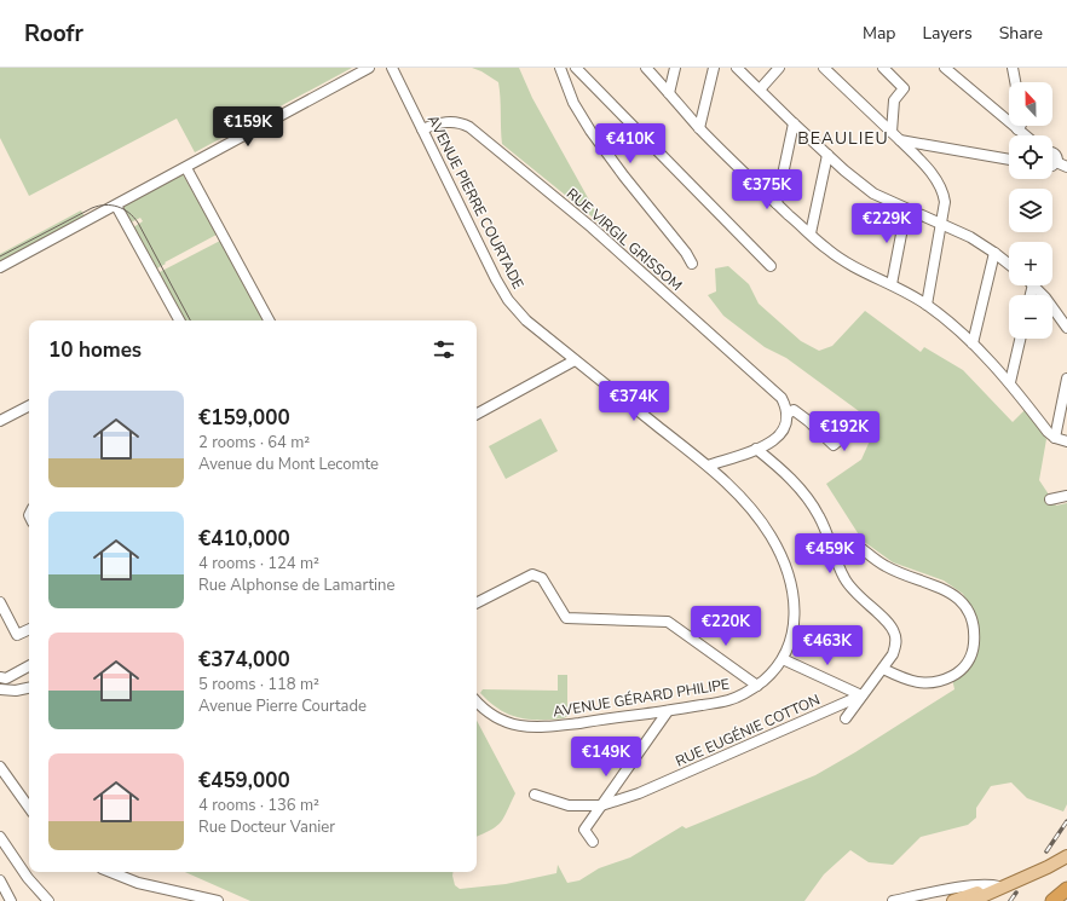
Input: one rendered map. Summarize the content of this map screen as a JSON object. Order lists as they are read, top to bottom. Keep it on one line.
{"streets":{"street":["AVENUE PIERRE COURTADE","RUE VIRGIL GRISSOM","AVENUE GÉRARD PHILIPE","RUE EUGÉNIE COTTON"]},"crossings":[["AVENUE PIERRE COURTADE","RUE VIRGIL GRISSOM"],["AVENUE PIERRE COURTADE","AVENUE GÉRARD PHILIPE"]],"districts":["BEAULIEU"],"north":"top","page":{"header":"Roofr","nav":["Map","Layers","Share"],"map_buttons":["+","−"],"price":["€159K","€410K","€375K","€229K","€374K","€192K","€459K","€220K","€463K","€149K"],"heading":"10 homes","list":[{"name":"€159,000","note":"2 rooms · 64 m² · Avenue du Mont Lecomte"},{"name":"€410,000","note":"4 rooms · 124 m² · Rue Alphonse de Lamartine"},{"name":"€374,000","note":"5 rooms · 118 m² · Avenue Pierre Courtade"},{"name":"€459,000","note":"4 rooms · 136 m² · Rue Docteur Vanier"}]}}
